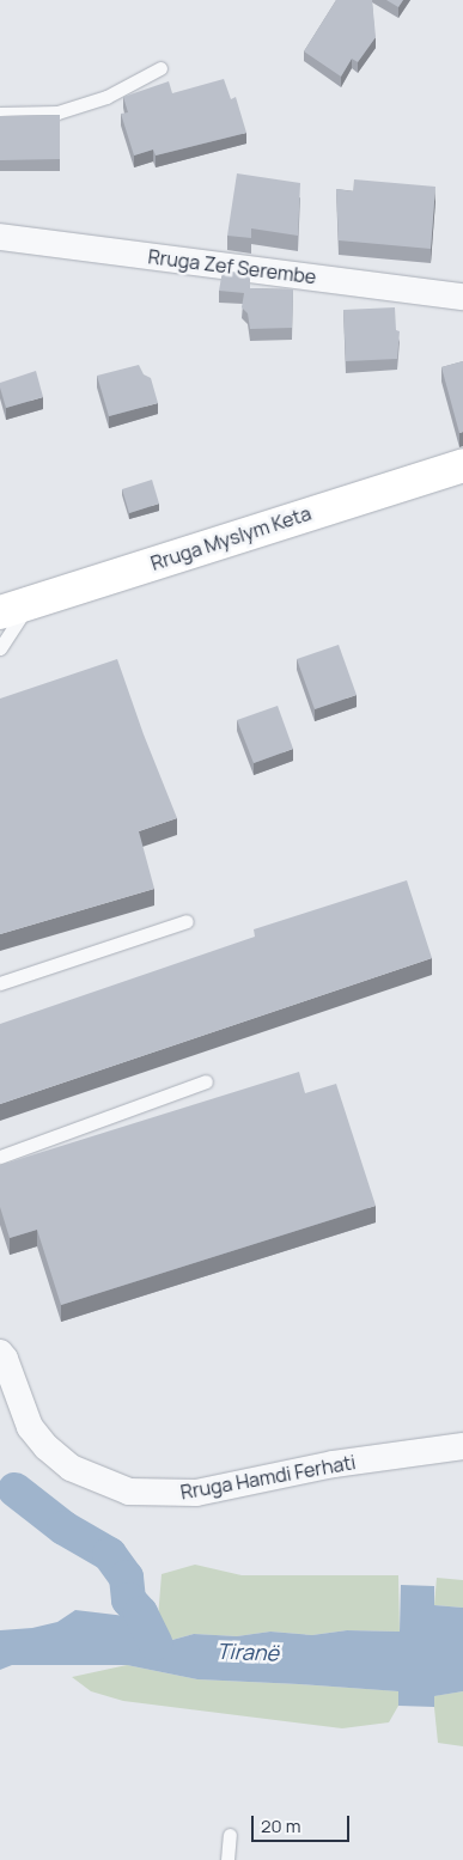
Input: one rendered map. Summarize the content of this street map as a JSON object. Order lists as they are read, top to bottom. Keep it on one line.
{"streets":{"main road":["Rruga Myslym Keta"],"street":["Rruga Zef Serembe","Rruga Hamdi Ferhati"]},"water":["Tiranë"],"scale_bar":"20 m"}
